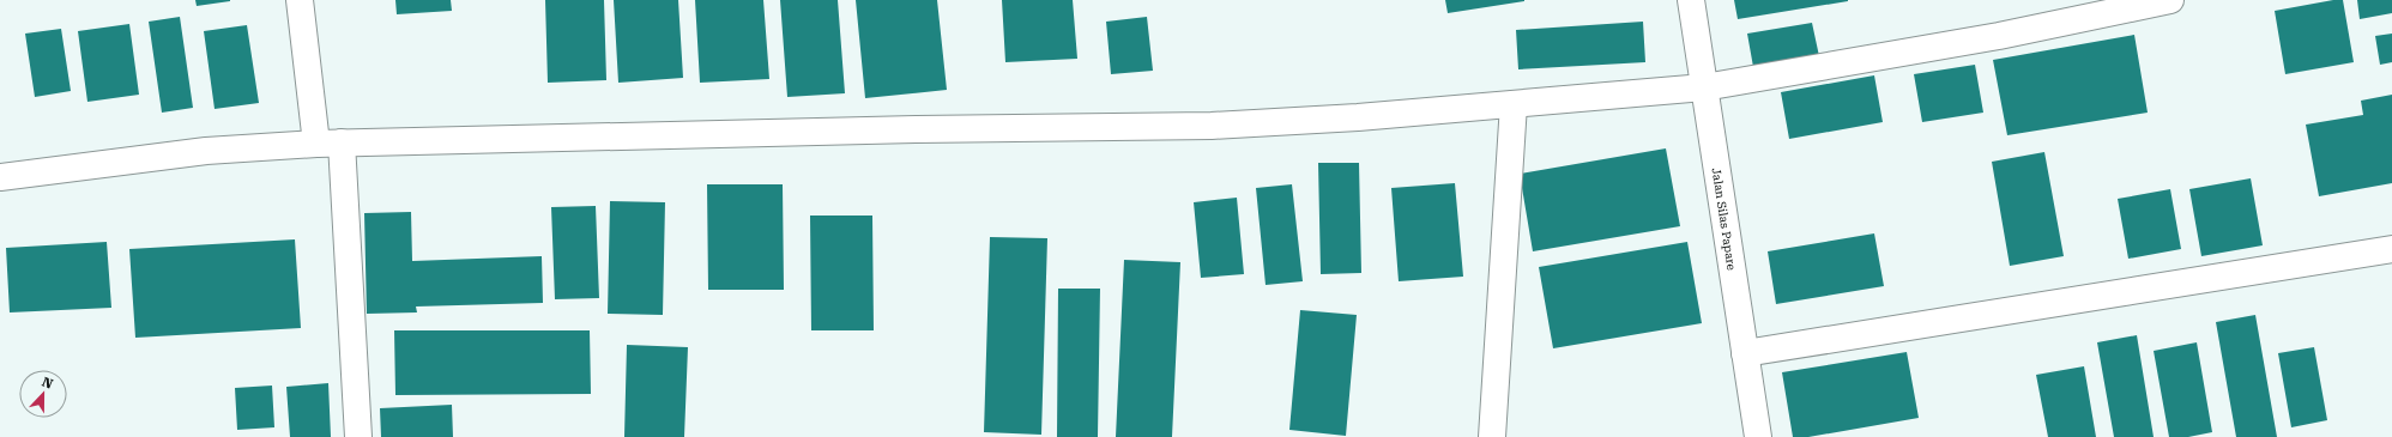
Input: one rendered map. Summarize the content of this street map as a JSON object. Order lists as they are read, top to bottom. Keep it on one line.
{"streets":{"street":["Jalan Silas Papare"]},"north":"top"}
